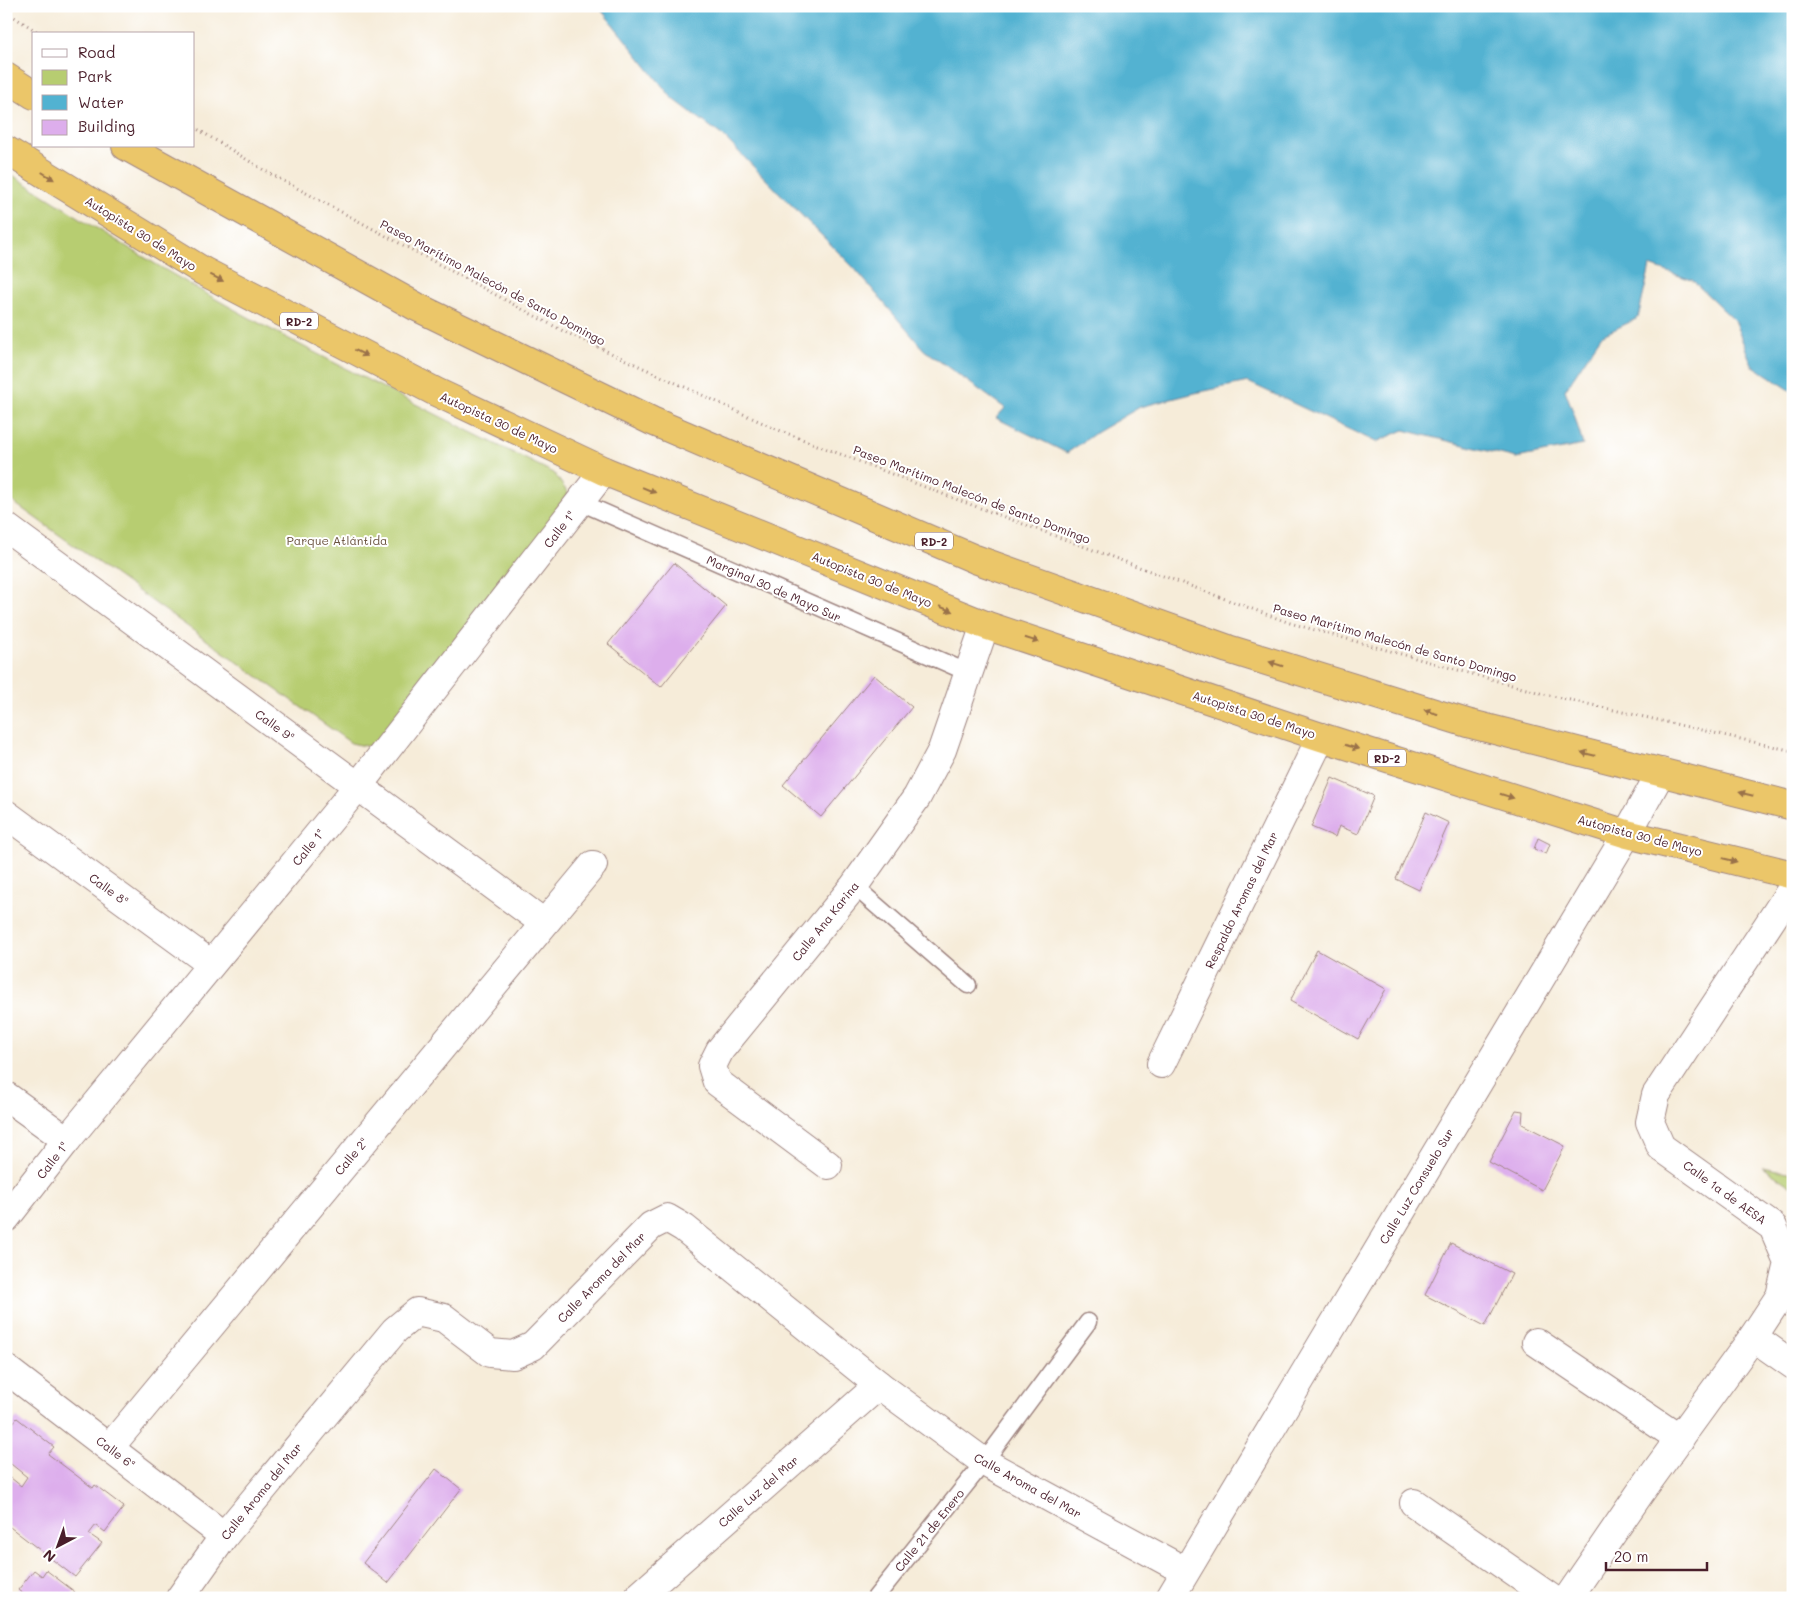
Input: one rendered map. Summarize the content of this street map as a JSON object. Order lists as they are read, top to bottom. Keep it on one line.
{"streets":{"highway":["Autopista 30 de Mayo","RD-2"],"street":["Calle 1ª","Calle 9ª","Calle 8ª","Respaldo Aromas del Mar","Calle Ana Karina","Calle 2ª","Calle Luz Consuelo Sur","Calle 1a de AESA","Calle Aroma del Mar","Calle 6ª","Calle Luz del Mar"],"lane":["Marginal 30 de Mayo Sur","Calle 21 de Enero"],"path":["Paseo Marítimo Malecón de Santo Domingo"]},"crossings":[["Autopista 30 de Mayo","Calle 1ª"],["Autopista 30 de Mayo","Respaldo Aromas del Mar"],["Autopista 30 de Mayo","Calle Ana Karina"],["Autopista 30 de Mayo","Calle Luz Consuelo Sur"],["RD-2","Calle Luz Consuelo Sur"],["Calle 1ª","Marginal 30 de Mayo Sur"],["Calle 1ª","Calle 9ª"],["Calle 1ª","Calle 8ª"],["Marginal 30 de Mayo Sur","Calle Ana Karina"],["Calle 9ª","Calle 2ª"],["Calle 2ª","Calle 6ª"],["Calle Luz Consuelo Sur","Calle Aroma del Mar"],["Calle Aroma del Mar","Calle 6ª"],["Calle Aroma del Mar","Calle Luz del Mar"],["Calle Aroma del Mar","Calle 21 de Enero"]],"parks":["Parque Atlántida"],"legend":["Road","Park","Water","Building"],"scale_bar":"20 m","north":"bottom left"}
